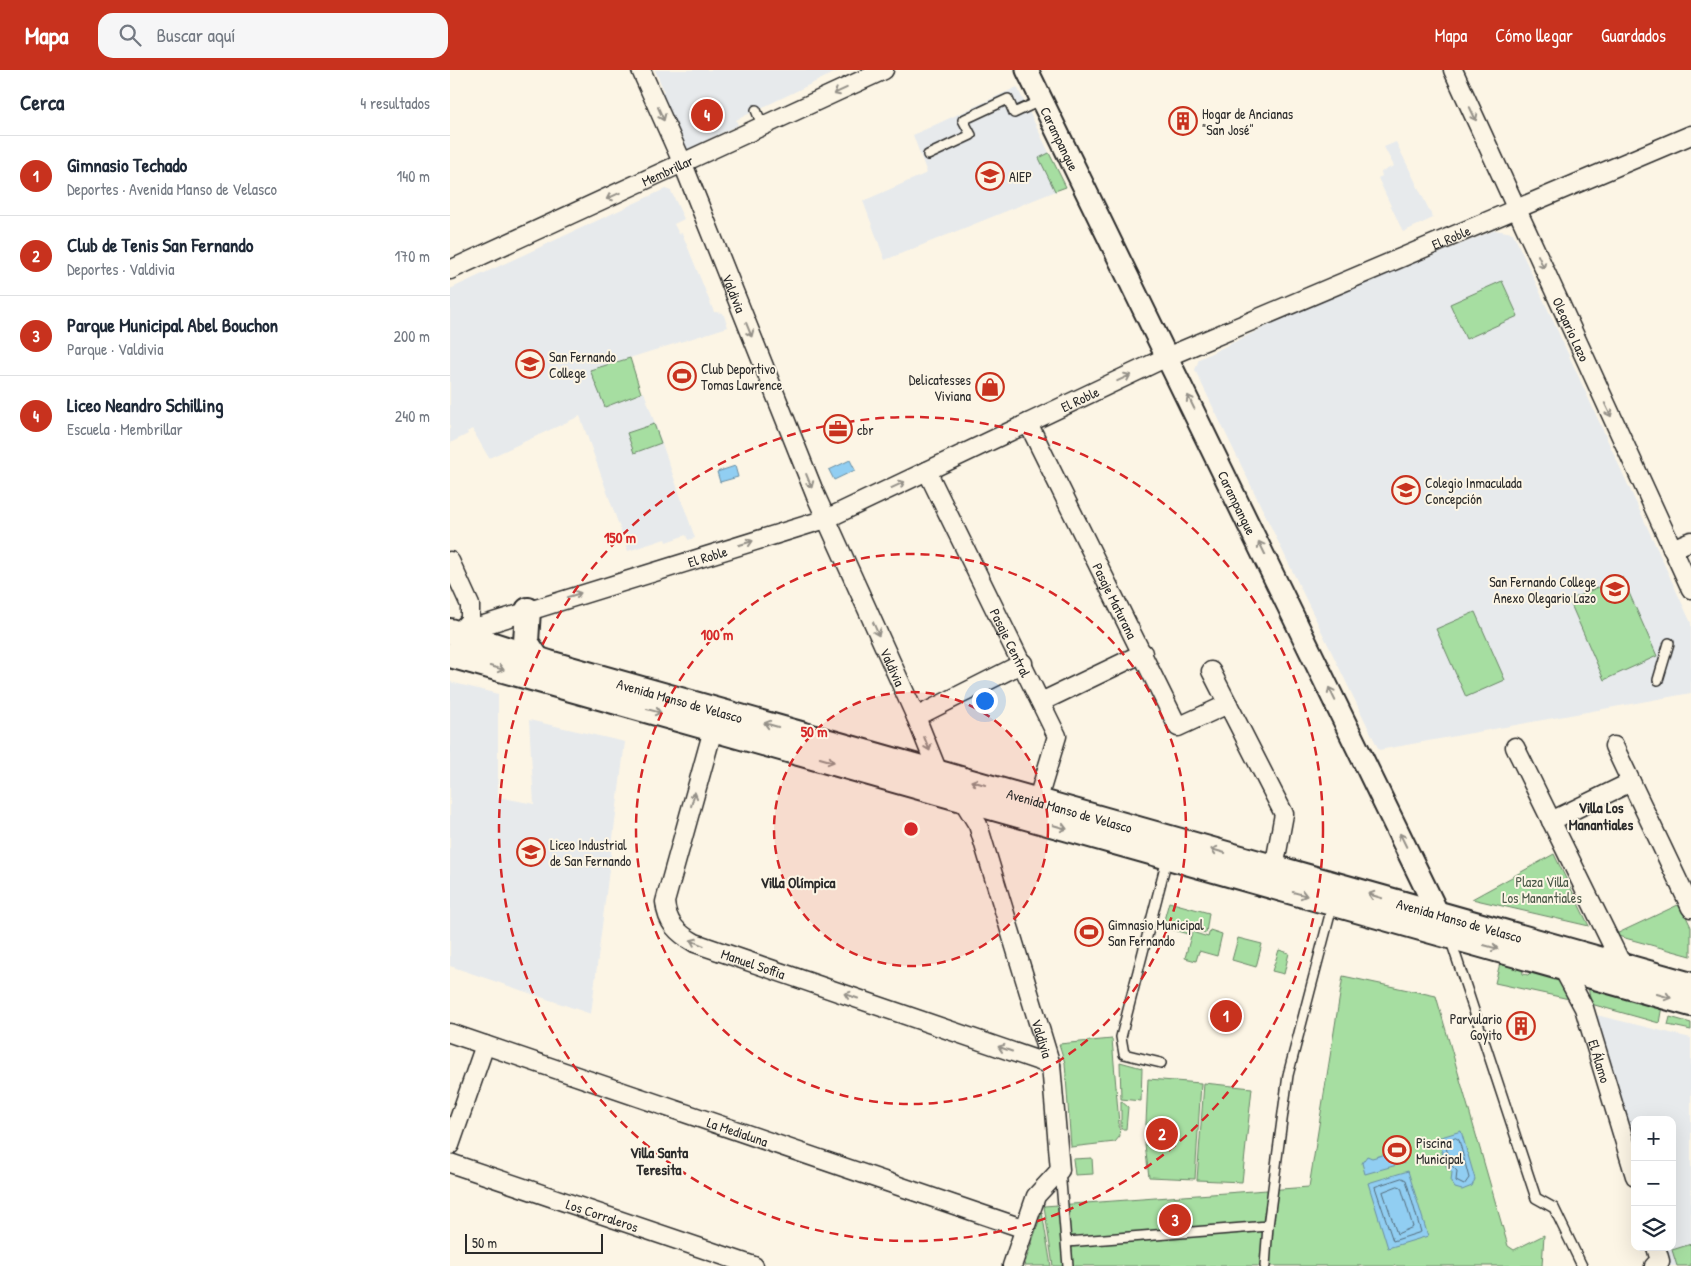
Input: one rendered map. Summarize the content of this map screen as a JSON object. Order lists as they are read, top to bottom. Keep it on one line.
{"streets":{"main road":["Avenida Manso de Velasco"],"street":["Carampangue","Membrillar","El Roble","Valdivia","Olegario Lazo","Pasaje Maturana","Pasaje Central","Manuel Soffia","El Álamo","La Medialuna","Los Corraleros"]},"crossings":[["Carampangue","El Roble"],["Carampangue","Avenida Manso de Velasco"],["Membrillar","Valdivia"],["El Roble","Valdivia"],["El Roble","Olegario Lazo"],["El Roble","Pasaje Maturana"],["El Roble","Pasaje Central"],["El Roble","Avenida Manso de Velasco"],["Valdivia","Avenida Manso de Velasco"],["Valdivia","Manuel Soffia"],["Pasaje Central","Avenida Manso de Velasco"],["Avenida Manso de Velasco","Manuel Soffia"],["Avenida Manso de Velasco","El Álamo"]],"one_way":["Membrillar","El Roble","Valdivia","Olegario Lazo"],"districts":["Villa Los Manantiales","Villa Olímpica","Villa Santa Teresita"],"parks":["Plaza Villa Los Manantiales"],"places":{"building":["Hogar de Ancianas \"San José\"","Parvulario Goyito"],"school or university":["AIEP","San Fernando College","Colegio Inmaculada Concepción","San Fernando College Anexo Olegario Lazo","Liceo Industrial de San Fernando"],"sports":["Club Deportivo Tomas Lawrence","Gimnasio Municipal San Fernando","Piscina Municipal"],"shop":["Delicatesses Viviana"],"office":["cbr"]},"scale_bar":"50 m","page":{"header":"Mapa","search":"Buscar aquí","nav":["Mapa","Cómo llegar","Guardados"],"heading":["Cerca","4 resultados"],"pins":["4","1","2","3"],"list":[{"mark":"1","name":"Gimnasio Techado","note":"Deportes · Avenida Manso de Velasco","value":"140 m"},{"mark":"2","name":"Club de Tenis San Fernando","note":"Deportes · Valdivia","value":"170 m"},{"mark":"3","name":"Parque Municipal Abel Bouchon","note":"Parque · Valdivia","value":"200 m"},{"mark":"4","name":"Liceo Neandro Schilling","note":"Escuela · Membrillar","value":"240 m"}],"map_buttons":["+","−"],"scale":"50 m"},"rings":["150 m","100 m","50 m"]}
